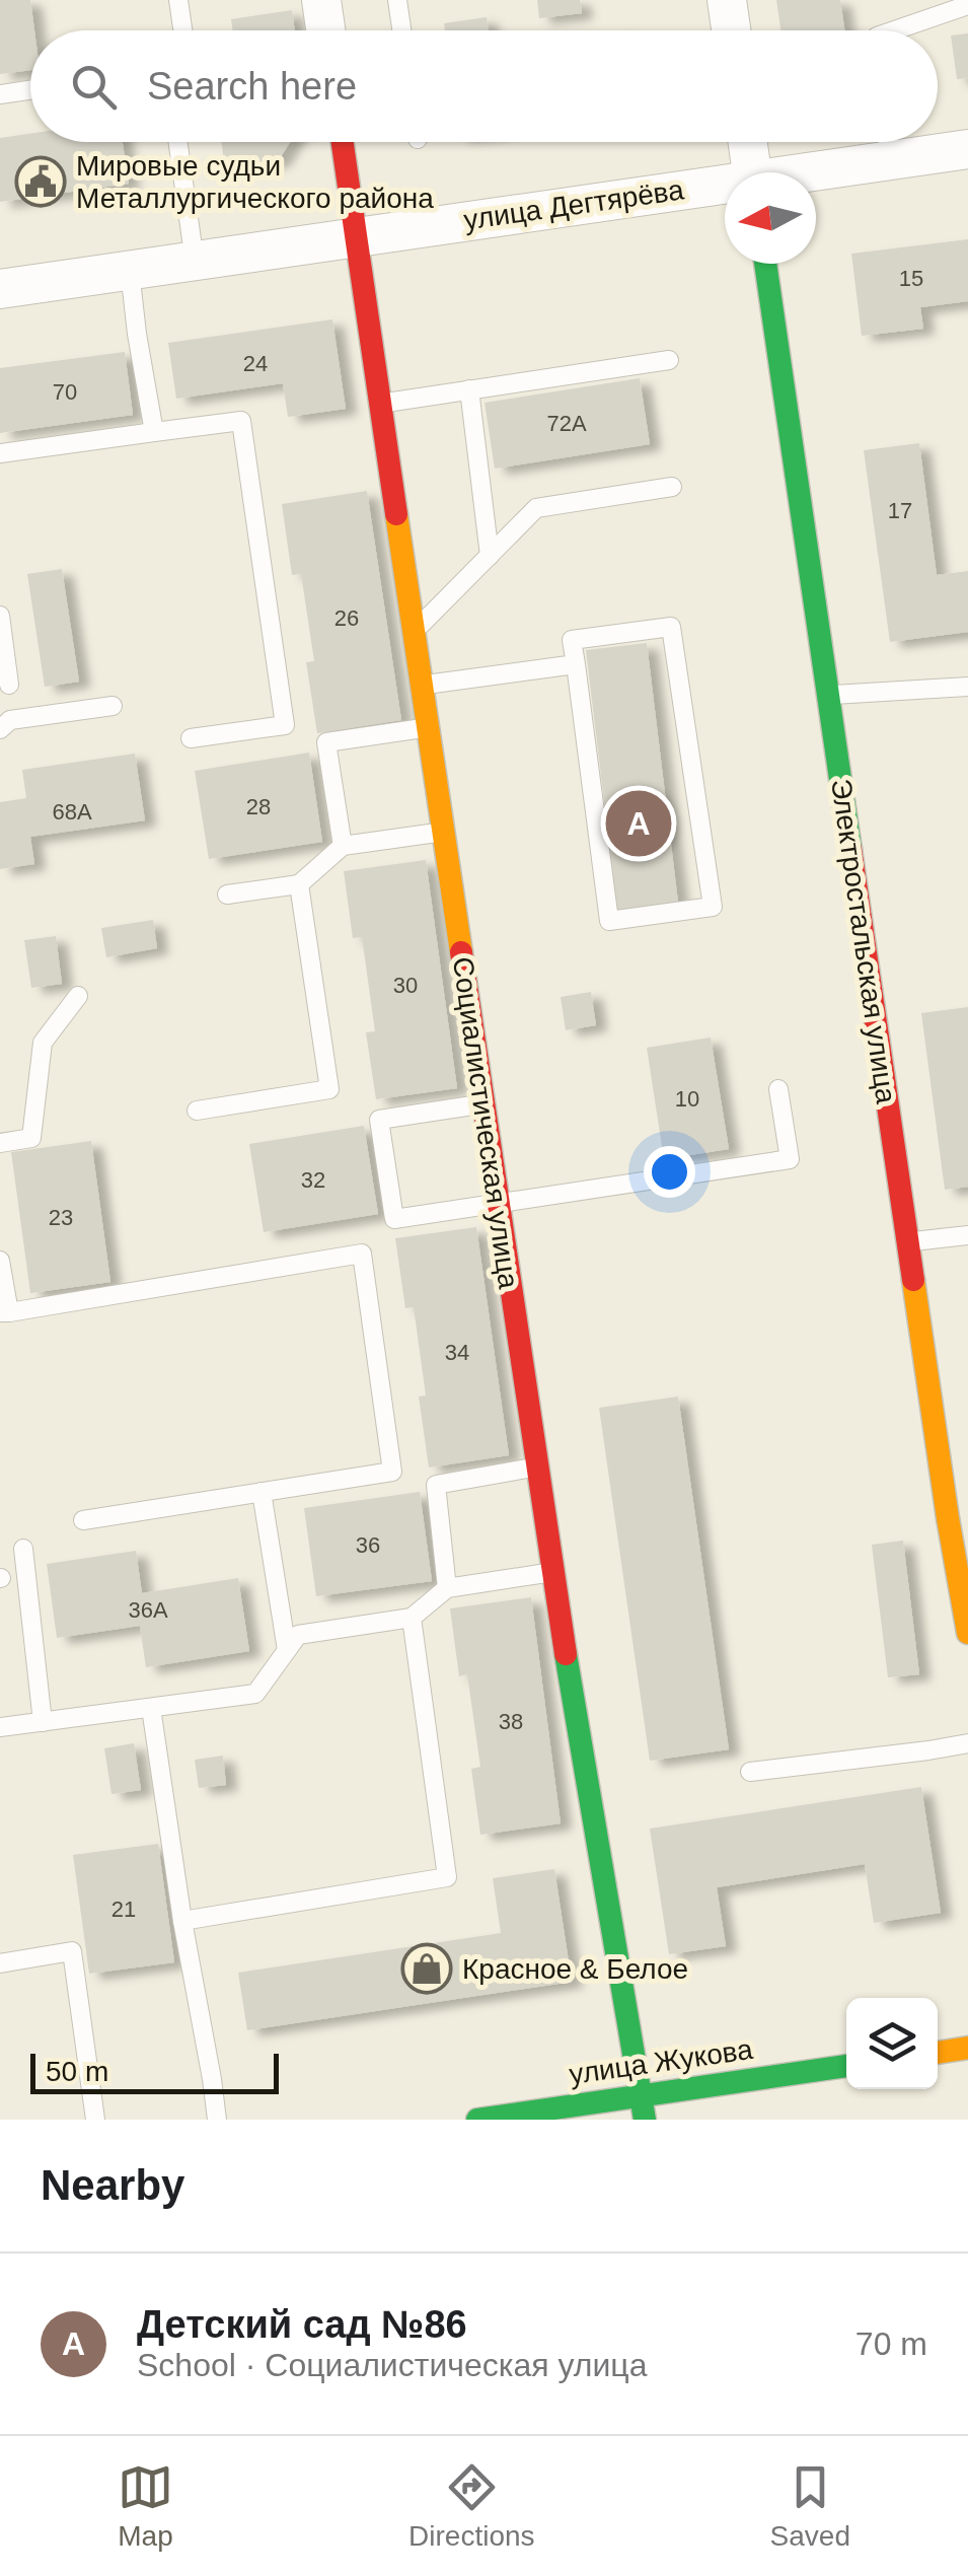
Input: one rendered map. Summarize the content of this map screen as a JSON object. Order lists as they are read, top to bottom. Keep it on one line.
{"streets":{"street":["улица Дегтярёва","Электростальская улица","Социалистическая улица","улица Жукова"]},"crossings":[["улица Дегтярёва","Социалистическая улица"],["Социалистическая улица","улица Жукова"]],"places":{"public building":["Мировые судьи Металлургического района"],"shop":["Красное & Белое"]},"house_numbers":["15","24","70","72А","17","26","28","68А","30","10","32","23","34","36","36А","38","21"],"scale_bar":"50 m","north":"left","page":{"search":"Search here","pins":"A","scale":"50 m","heading":"Nearby","list":[{"mark":"A","name":"Детский сад №86","note":"School · Социалистическая улица","value":"70 m"}],"nav":["Map","Directions","Saved"]}}
